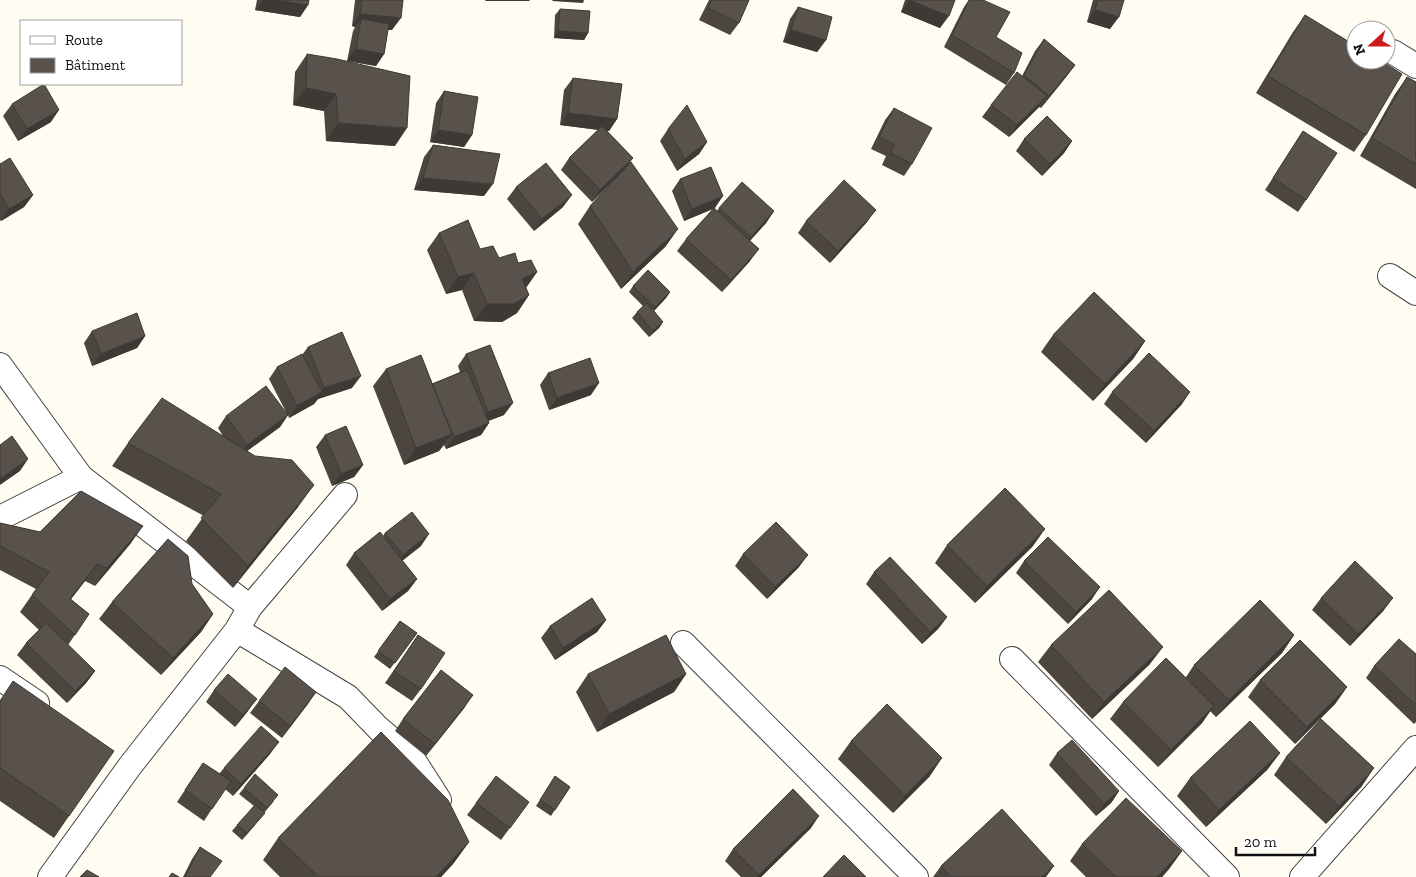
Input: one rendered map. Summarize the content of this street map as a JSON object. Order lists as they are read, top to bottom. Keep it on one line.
{"legend":["Route","Bâtiment"],"scale_bar":"20 m","north":"left"}
